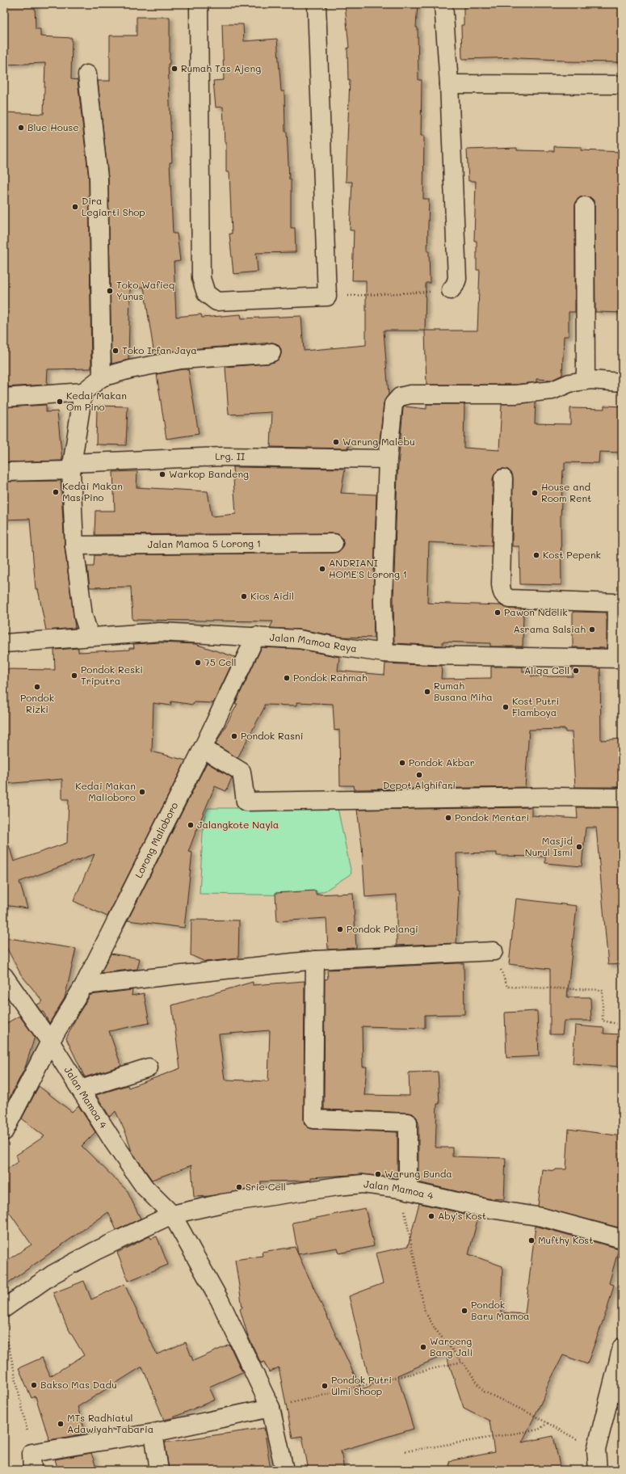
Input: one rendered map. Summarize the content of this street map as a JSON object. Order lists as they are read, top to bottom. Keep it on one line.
{"streets":{"street":["Lrg. II","Jalan Mamoa 5 Lorong 1","Jalan Mamoa Raya","Lorong Malioboro","Jalan Mamoa 4"]},"crossings":[["Jalan Mamoa Raya","Lorong Malioboro"],["Lorong Malioboro","Jalan Mamoa 4"]],"places":["Rumah Tas Ajeng","Blue House","Dira Legiarti Shop","Toko Wafieq Yunus","Toko Irfan Jaya","Kedai Makan Om Pino","Warung Malebu","Warkop Bandeng","Kedai Makan Mas Pino","House and Room Rent","Kost Pepenk","ANDRIANI HOME'S Lorong 1","Kios Aidil","Pawon Ndelik","Asrama Salsiah","75 Cell","Aliqa Cell","Pondok Reski Triputra","Pondok Rahmah","Pondok Rizki","Rumah Busana Miha","Kost Putri Flamboya","Pondok Rasni","Pondok Akbar","Depot Alghifari","Kedai Makan Malioboro","Pondok Mentari","Jalangkote Nayla","Masjid Nurul Ismi","Pondok Pelangi","Warung Bunda","Srie Cell","Aby's Kost","Mufthy Kost","Pondok Baru Mamoa","Waroeng Bang Jali","Bakso Mas Dadu","Pondok Putri Ulmi Shoop","MTs Radhiatul Adawiyah Tabaria"]}
